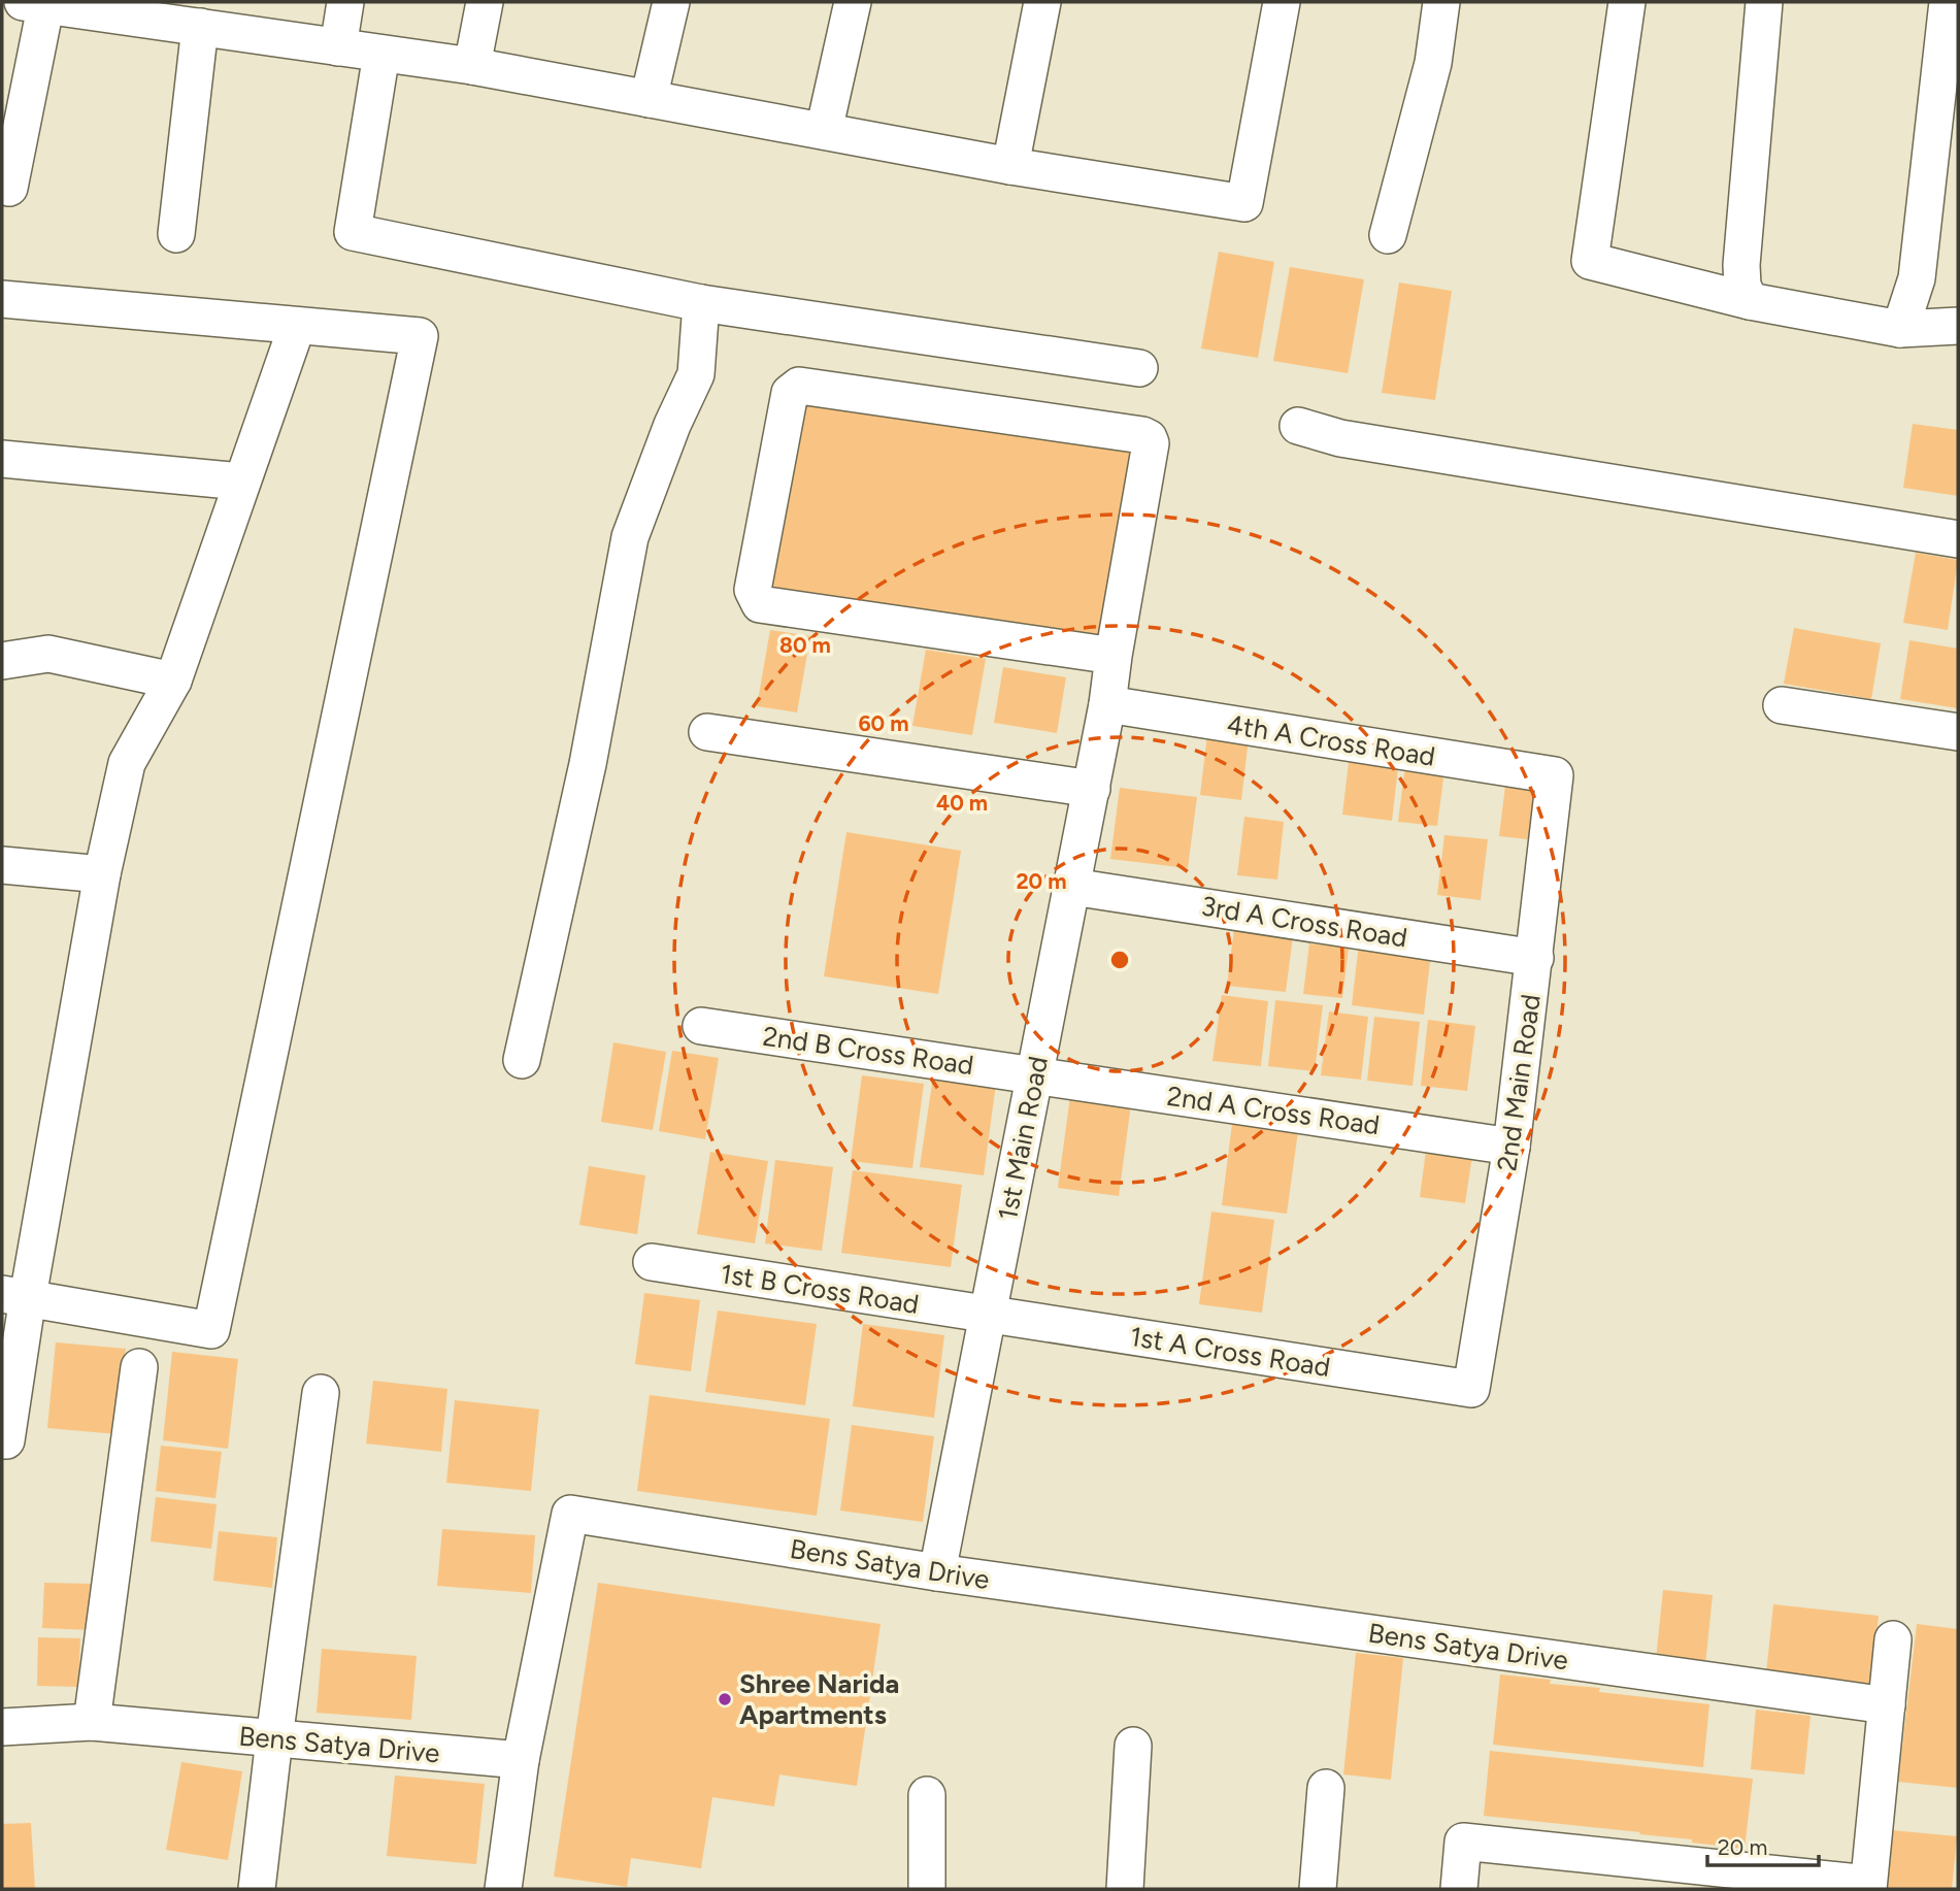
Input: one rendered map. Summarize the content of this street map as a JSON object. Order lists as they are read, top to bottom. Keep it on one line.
{"streets":{"street":["4th A Cross Road","3rd A Cross Road","2nd B Cross Road","2nd Main Road","2nd A Cross Road","1st Main Road","1st B Cross Road","1st A Cross Road","Bens Satya Drive"]},"crossings":[["4th A Cross Road","2nd Main Road"],["4th A Cross Road","1st Main Road"],["3rd A Cross Road","2nd Main Road"],["3rd A Cross Road","1st Main Road"],["2nd B Cross Road","2nd A Cross Road"],["2nd B Cross Road","1st Main Road"],["2nd Main Road","2nd A Cross Road"],["2nd Main Road","1st A Cross Road"],["2nd A Cross Road","1st Main Road"],["1st Main Road","1st B Cross Road"],["1st Main Road","1st A Cross Road"],["1st Main Road","Bens Satya Drive"],["1st B Cross Road","1st A Cross Road"]],"places":["Shree Narida Apartments"],"scale_bar":"20 m","rings":["80 m","60 m","40 m","20 m"]}
